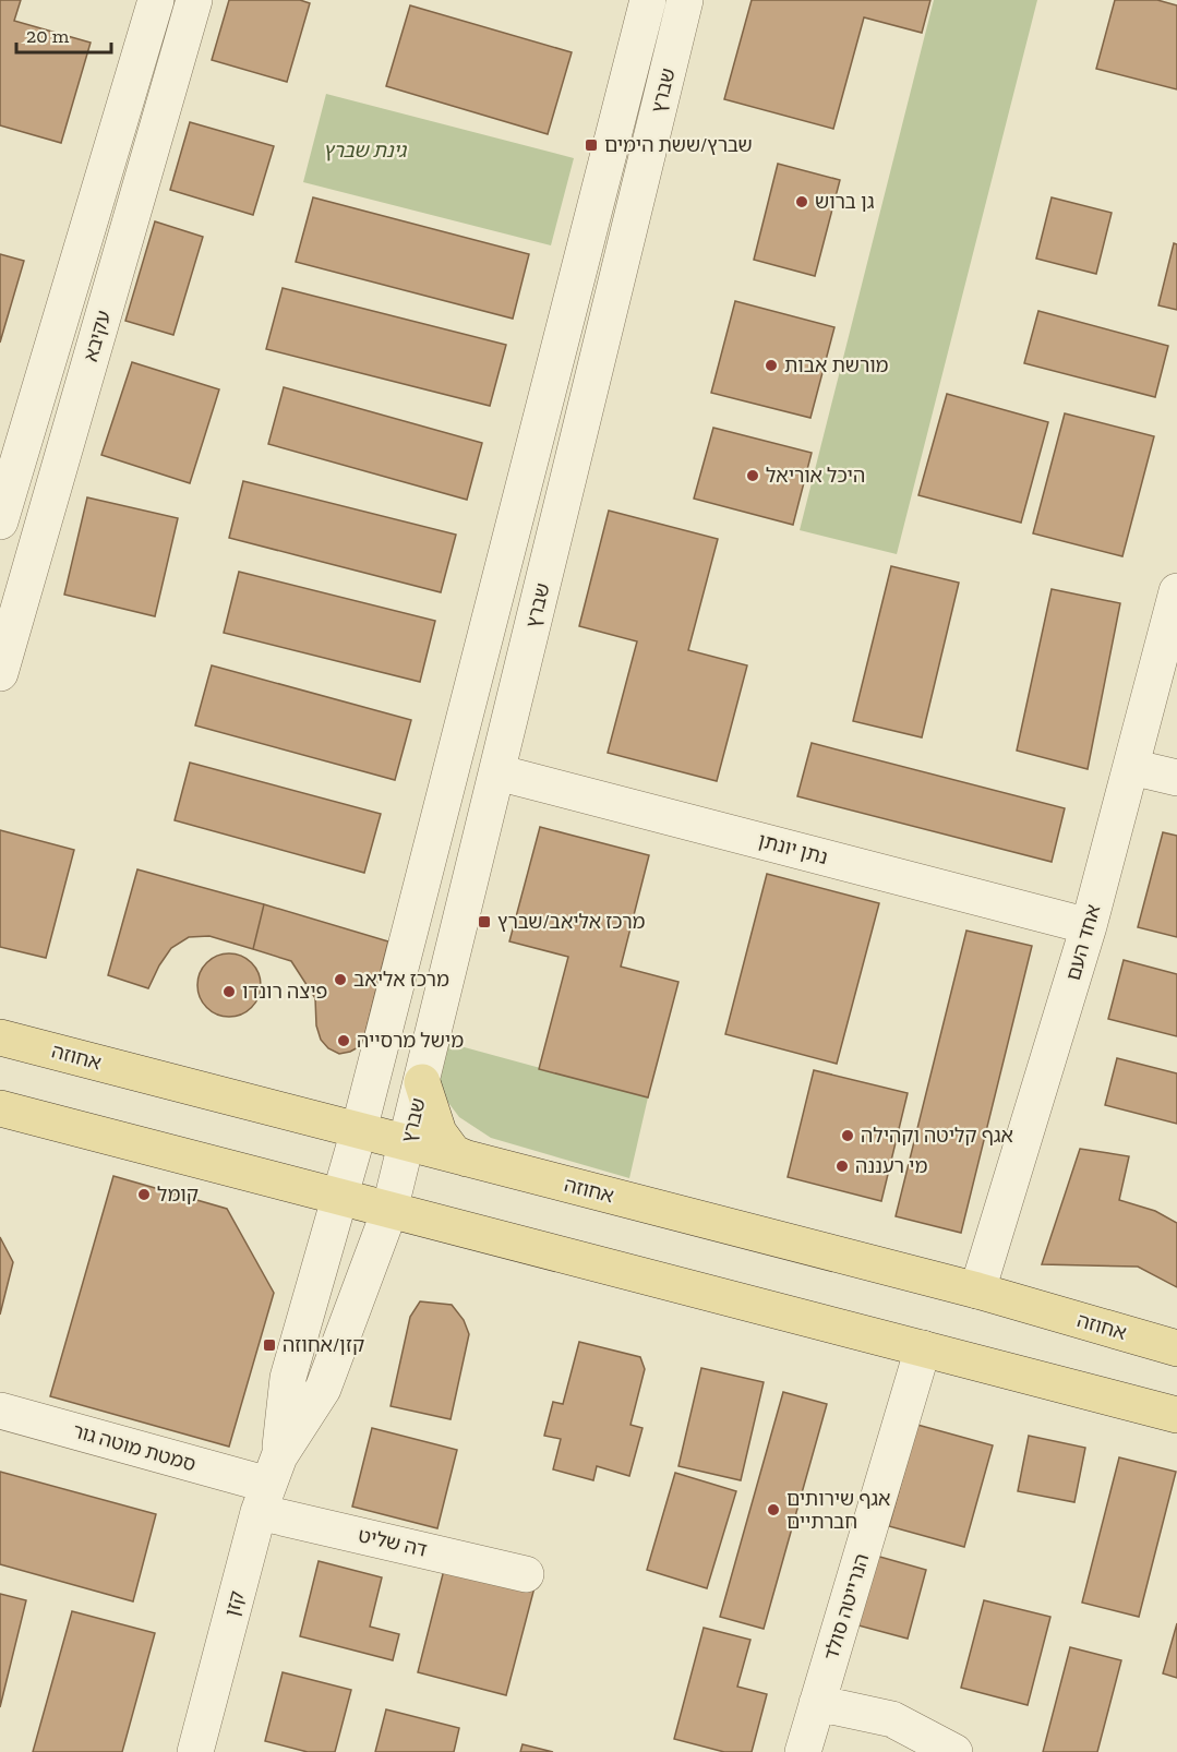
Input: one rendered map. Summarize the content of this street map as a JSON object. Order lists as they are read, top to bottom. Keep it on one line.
{"streets":{"main road":["אחוזה"],"street":["שברץ","עקיבא","נתן יונתן","אחד העם","סמטת מוטה גור","דה שליט","קזן","הנרייטה סולד"]},"crossings":[["שברץ","נתן יונתן"],["שברץ","אחוזה"],["שברץ","קזן"],["נתן יונתן","אחד העם"],["אחד העם","אחוזה"],["סמטת מוטה גור","דה שליט"],["סמטת מוטה גור","קזן"],["דה שליט","קזן"]],"parks":["גינת שברץ"],"places":{"transit":["שברץ/ששת הימים","מרכז אליאב/שברץ","קזן/אחוזה"],"other":["גן ברוש","מורשת אבות","היכל אוריאל","מרכז אליאב","פיצה רונדו","מישל מרסייה","אגף קליטה וקהילה","מי רעננה","קומל","אגף שירותים חברתיים"]},"scale_bar":"20 m"}
